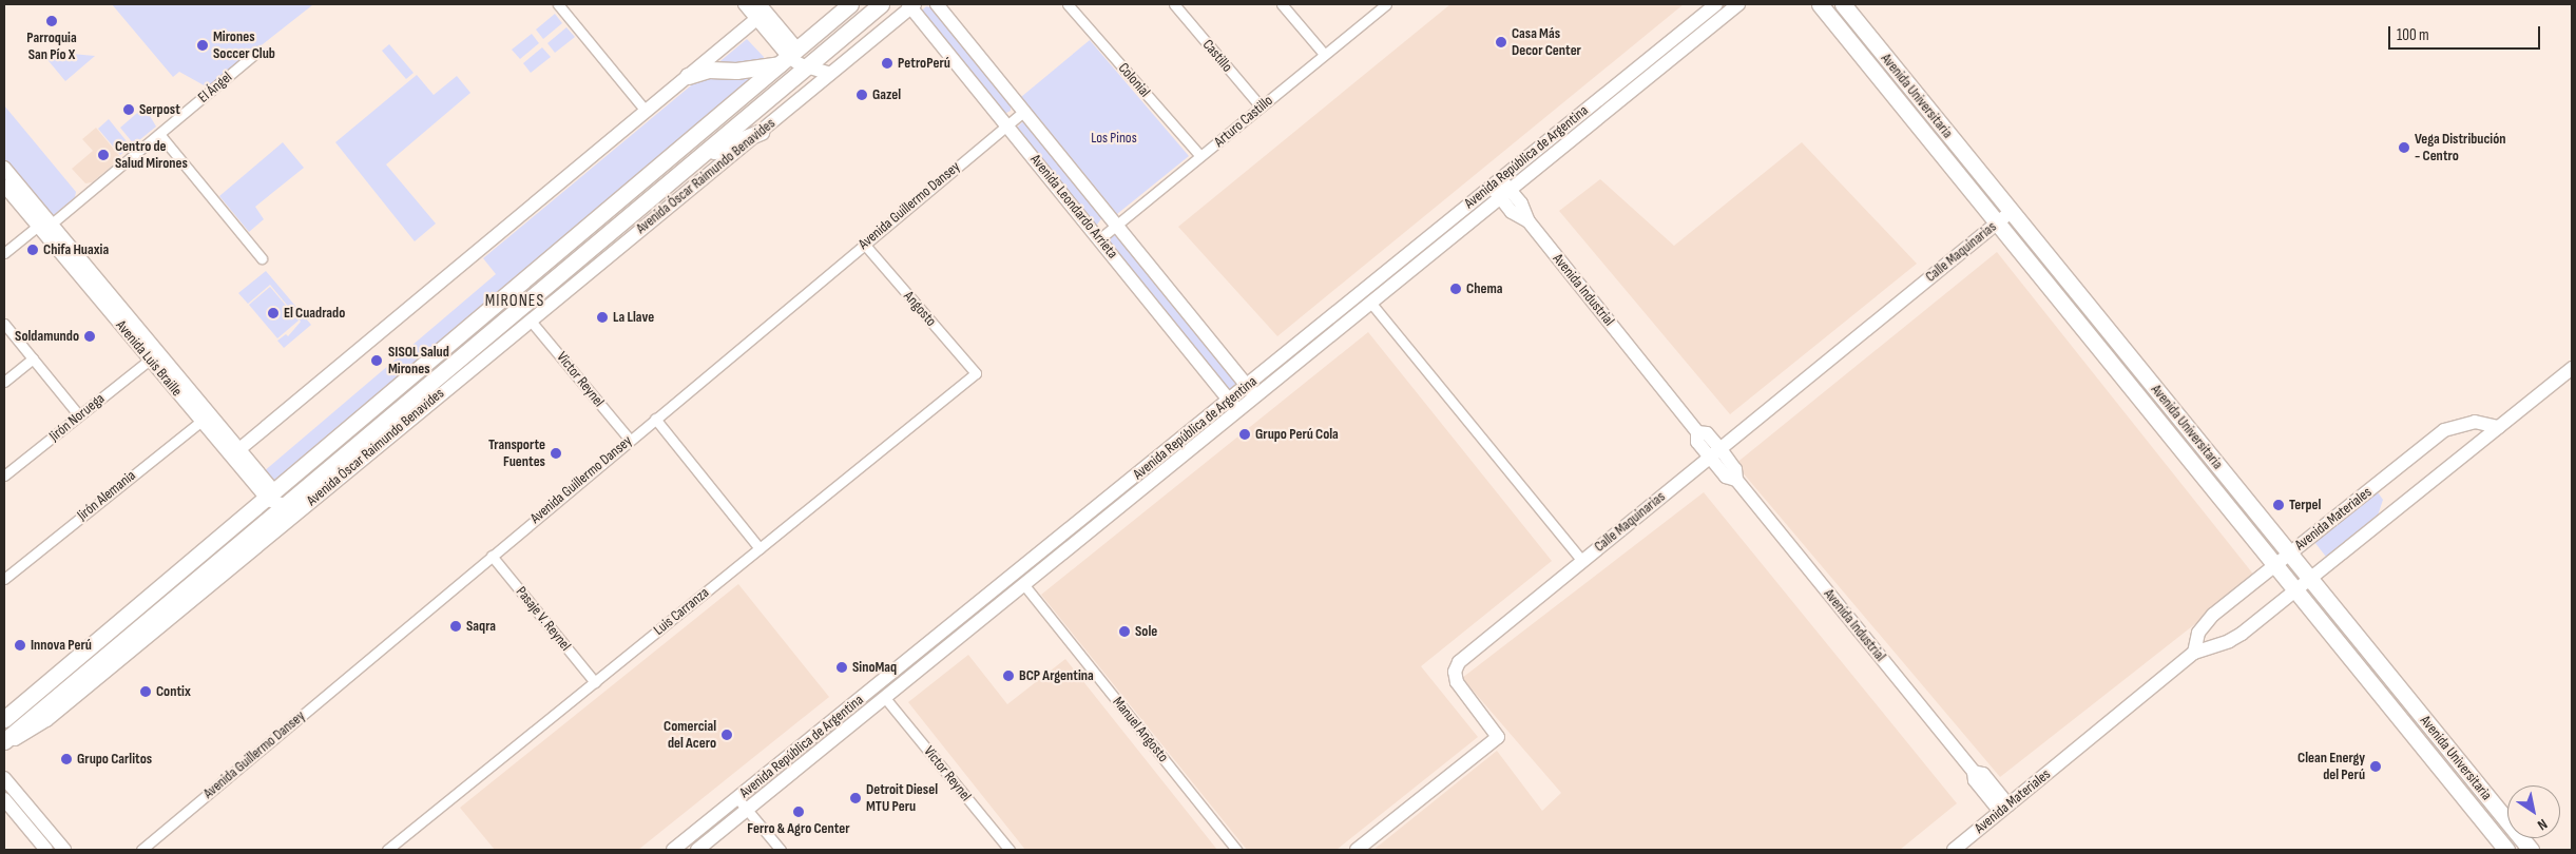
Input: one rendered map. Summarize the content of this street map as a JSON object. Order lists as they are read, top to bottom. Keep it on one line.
{"streets":{"main road":["Avenida Universitaria","Avenida Óscar Raimundo Benavides"],"street":["Castillo","Colonial","El Ángel","Arturo Castillo","Avenida República de Argentina","Avenida Guillermo Dansey","Avenida Leondardo Arrieta","Calle Maquinarias","Avenida Industrial","Angosto","Avenida Luis Braille","Victor Reynel","Jirón Noruega","Jirón Alemania","Avenida Materiales","Luis Carranza","Pasaje V. Reynel","Manuel Angosto"]},"crossings":[["Castillo","Arturo Castillo"],["Colonial","Arturo Castillo"],["El Ángel","Avenida Luis Braille"],["Avenida Universitaria","Calle Maquinarias"],["Avenida Universitaria","Avenida Materiales"],["Arturo Castillo","Avenida Leondardo Arrieta"],["Avenida República de Argentina","Avenida Leondardo Arrieta"],["Avenida República de Argentina","Avenida Industrial"],["Avenida República de Argentina","Victor Reynel"],["Avenida República de Argentina","Manuel Angosto"],["Avenida Óscar Raimundo Benavides","Avenida Leondardo Arrieta"],["Avenida Óscar Raimundo Benavides","Avenida Luis Braille"],["Avenida Óscar Raimundo Benavides","Victor Reynel"],["Avenida Guillermo Dansey","Avenida Leondardo Arrieta"],["Avenida Guillermo Dansey","Angosto"],["Avenida Guillermo Dansey","Victor Reynel"],["Avenida Guillermo Dansey","Pasaje V. Reynel"],["Calle Maquinarias","Avenida Industrial"],["Avenida Industrial","Avenida Materiales"],["Angosto","Luis Carranza"],["Avenida Luis Braille","Jirón Noruega"],["Avenida Luis Braille","Jirón Alemania"],["Luis Carranza","Pasaje V. Reynel"]],"districts":["MIRONES"],"parks":["Los Pinos"],"places":["Parroquia San Pío X","Casa Más Decor Center","Mirones Soccer Club","PetroPerú","Gazel","Serpost","Vega Distribución - Centro","Centro de Salud Mirones","Chifa Huaxia","Chema","El Cuadrado","La Llave","Soldamundo","SISOL Salud Mirones","Grupo Perú Cola","Transporte Fuentes","Terpel","Saqra","Sole","Innova Perú","SinoMaq","BCP Argentina","Contix","Comercial del Acero","Grupo Carlitos","Clean Energy del Perú","Detroit Diesel MTU Peru","Ferro & Agro Center"],"scale_bar":"100 m","north":"bottom right"}
